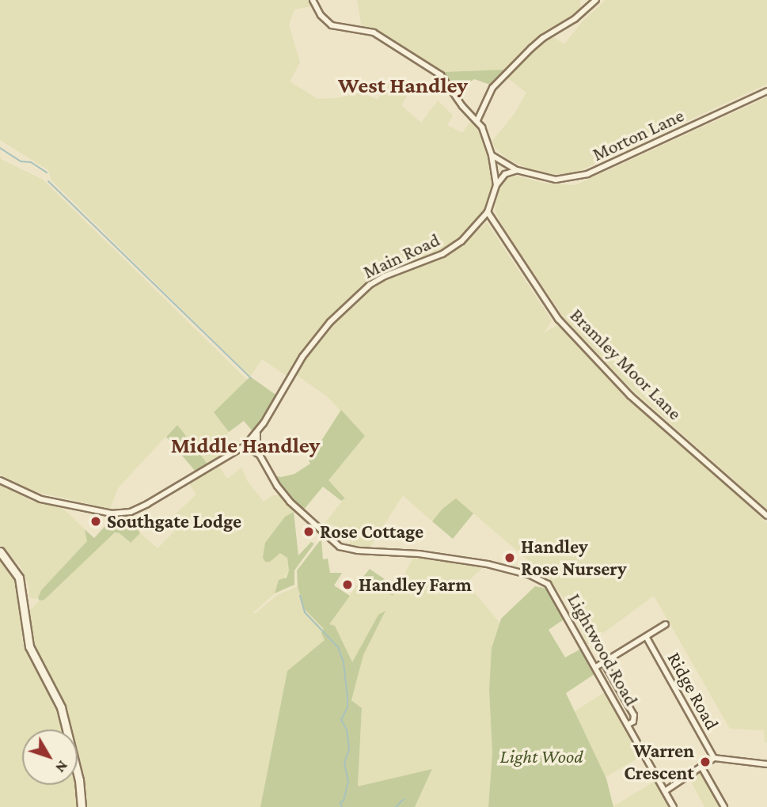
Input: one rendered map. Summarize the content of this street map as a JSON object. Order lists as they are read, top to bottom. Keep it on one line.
{"streets":{"street":["Morton Lane","Main Road","Bramley Moor Lane","Lightwood Road","Ridge Road"]},"crossings":[["Morton Lane","Main Road"],["Main Road","Bramley Moor Lane"],["Main Road","Lightwood Road"]],"districts":["West Handley","Middle Handley"],"parks":["Light Wood"],"places":["Southgate Lodge","Rose Cottage","Handley Rose Nursery","Handley Farm","Warren Crescent"],"north":"bottom right"}
